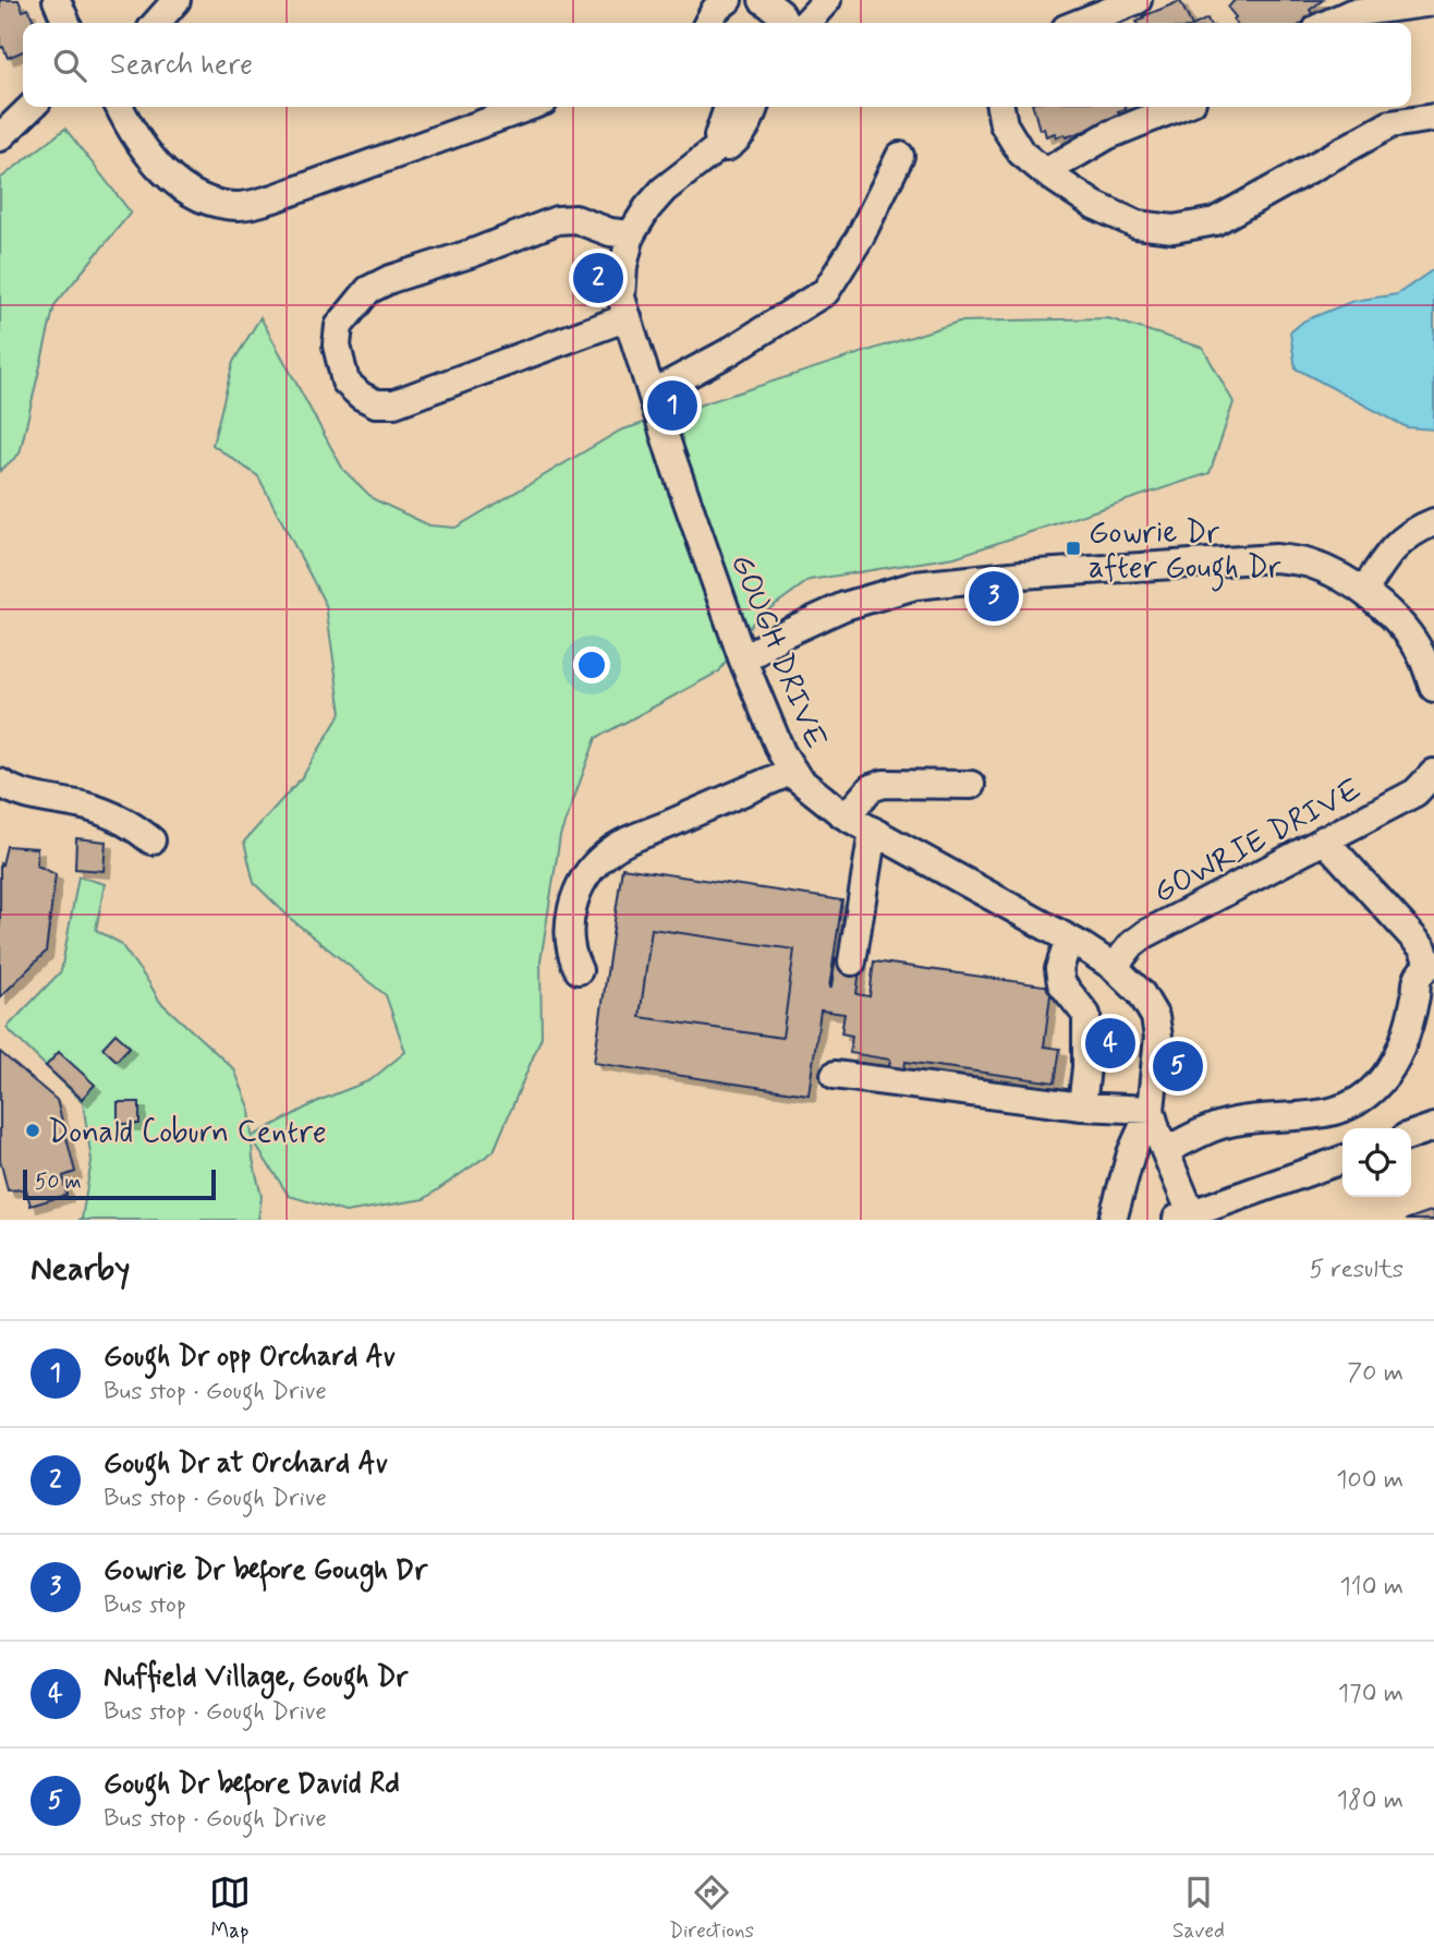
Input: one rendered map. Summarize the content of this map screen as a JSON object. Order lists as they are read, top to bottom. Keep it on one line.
{"streets":{"street":["GOUGH DRIVE","GOWRIE DRIVE"]},"crossings":[["GOUGH DRIVE","GOWRIE DRIVE"]],"places":{"transit":["Gowrie Dr after Gough Dr"],"other":["Donald Coburn Centre"]},"scale_bar":"50 m","page":{"search":"Search here","pins":["2","1","3","4","5"],"scale":"50 m","heading":["Nearby","5 results"],"list":[{"mark":"1","name":"Gough Dr opp Orchard Av","note":"Bus stop · Gough Drive","value":"70 m"},{"mark":"2","name":"Gough Dr at Orchard Av","note":"Bus stop · Gough Drive","value":"100 m"},{"mark":"3","name":"Gowrie Dr before Gough Dr","note":"Bus stop","value":"110 m"},{"mark":"4","name":"Nuffield Village, Gough Dr","note":"Bus stop · Gough Drive","value":"170 m"},{"mark":"5","name":"Gough Dr before David Rd","note":"Bus stop · Gough Drive","value":"180 m"}],"nav":["Map","Directions","Saved"]}}
